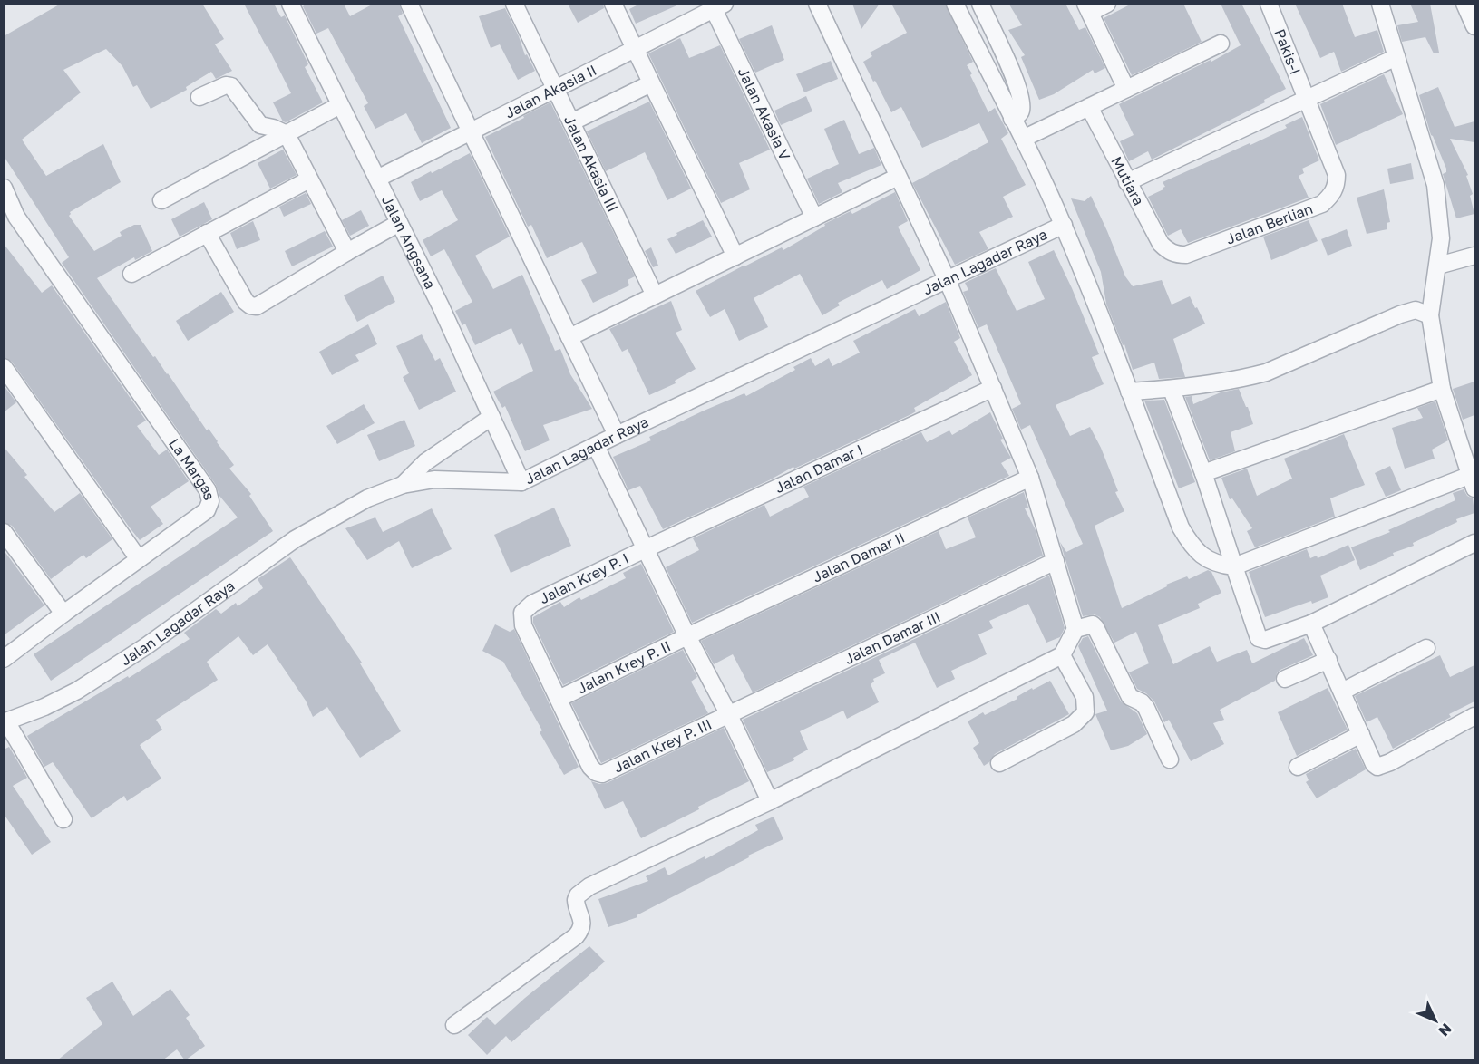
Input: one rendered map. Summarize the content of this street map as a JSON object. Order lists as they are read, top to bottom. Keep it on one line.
{"streets":{"street":["Pakis-I","Jalan Akasia II","Jalan Akasia V","Jalan Akasia III","Mutiara","Jalan Berlian","Jalan Angsana","Jalan Lagadar Raya","Jalan Damar I","La Margas","Jalan Damar II","Jalan Krey P. I","Jalan Damar III","Jalan Krey P. II","Jalan Krey P. III"]},"crossings":[["Pakis-I","Jalan Berlian"],["Jalan Akasia II","Jalan Akasia V"],["Jalan Akasia II","Jalan Akasia III"],["Jalan Akasia II","Jalan Angsana"],["Mutiara","Jalan Berlian"],["Jalan Angsana","Jalan Lagadar Raya"],["Jalan Damar I","Jalan Krey P. I"],["Jalan Damar II","Jalan Krey P. II"],["Jalan Krey P. I","Jalan Krey P. II"],["Jalan Krey P. I","Jalan Krey P. III"],["Jalan Damar III","Jalan Krey P. III"],["Jalan Krey P. II","Jalan Krey P. III"]],"north":"bottom right"}
